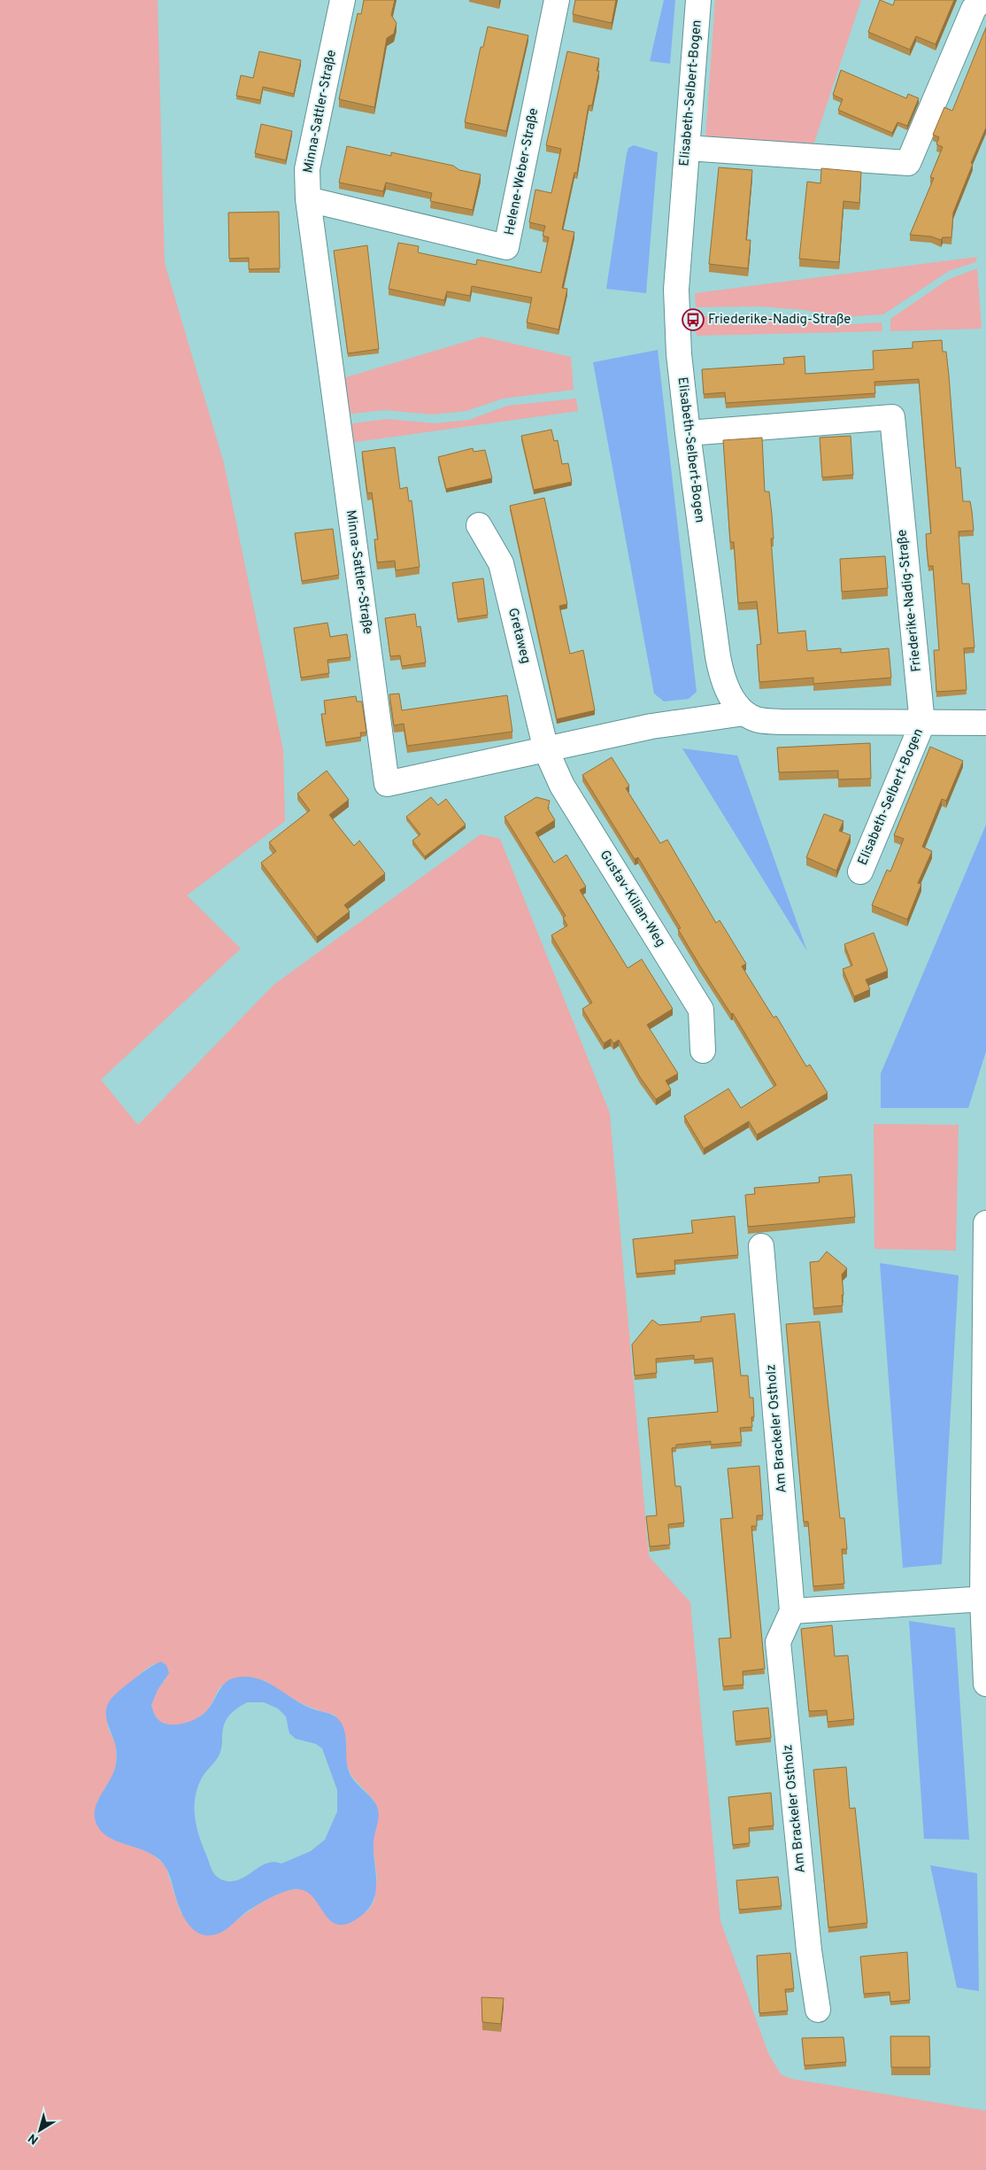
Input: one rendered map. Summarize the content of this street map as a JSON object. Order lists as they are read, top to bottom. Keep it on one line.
{"streets":{"street":["Elisabeth-Selbert-Bogen","Minna-Sattler-Straße","Helene-Weber-Straße","Friederike-Nadig-Straße","Gretaweg","Gustav-Kilian-Weg","Am Brackeler Ostholz"]},"crossings":[["Elisabeth-Selbert-Bogen","Minna-Sattler-Straße"],["Elisabeth-Selbert-Bogen","Friederike-Nadig-Straße"],["Minna-Sattler-Straße","Helene-Weber-Straße"],["Minna-Sattler-Straße","Gretaweg"],["Minna-Sattler-Straße","Gustav-Kilian-Weg"],["Gretaweg","Gustav-Kilian-Weg"]],"places":{"bus stop":["Friederike-Nadig-Straße"]},"north":"bottom left"}
